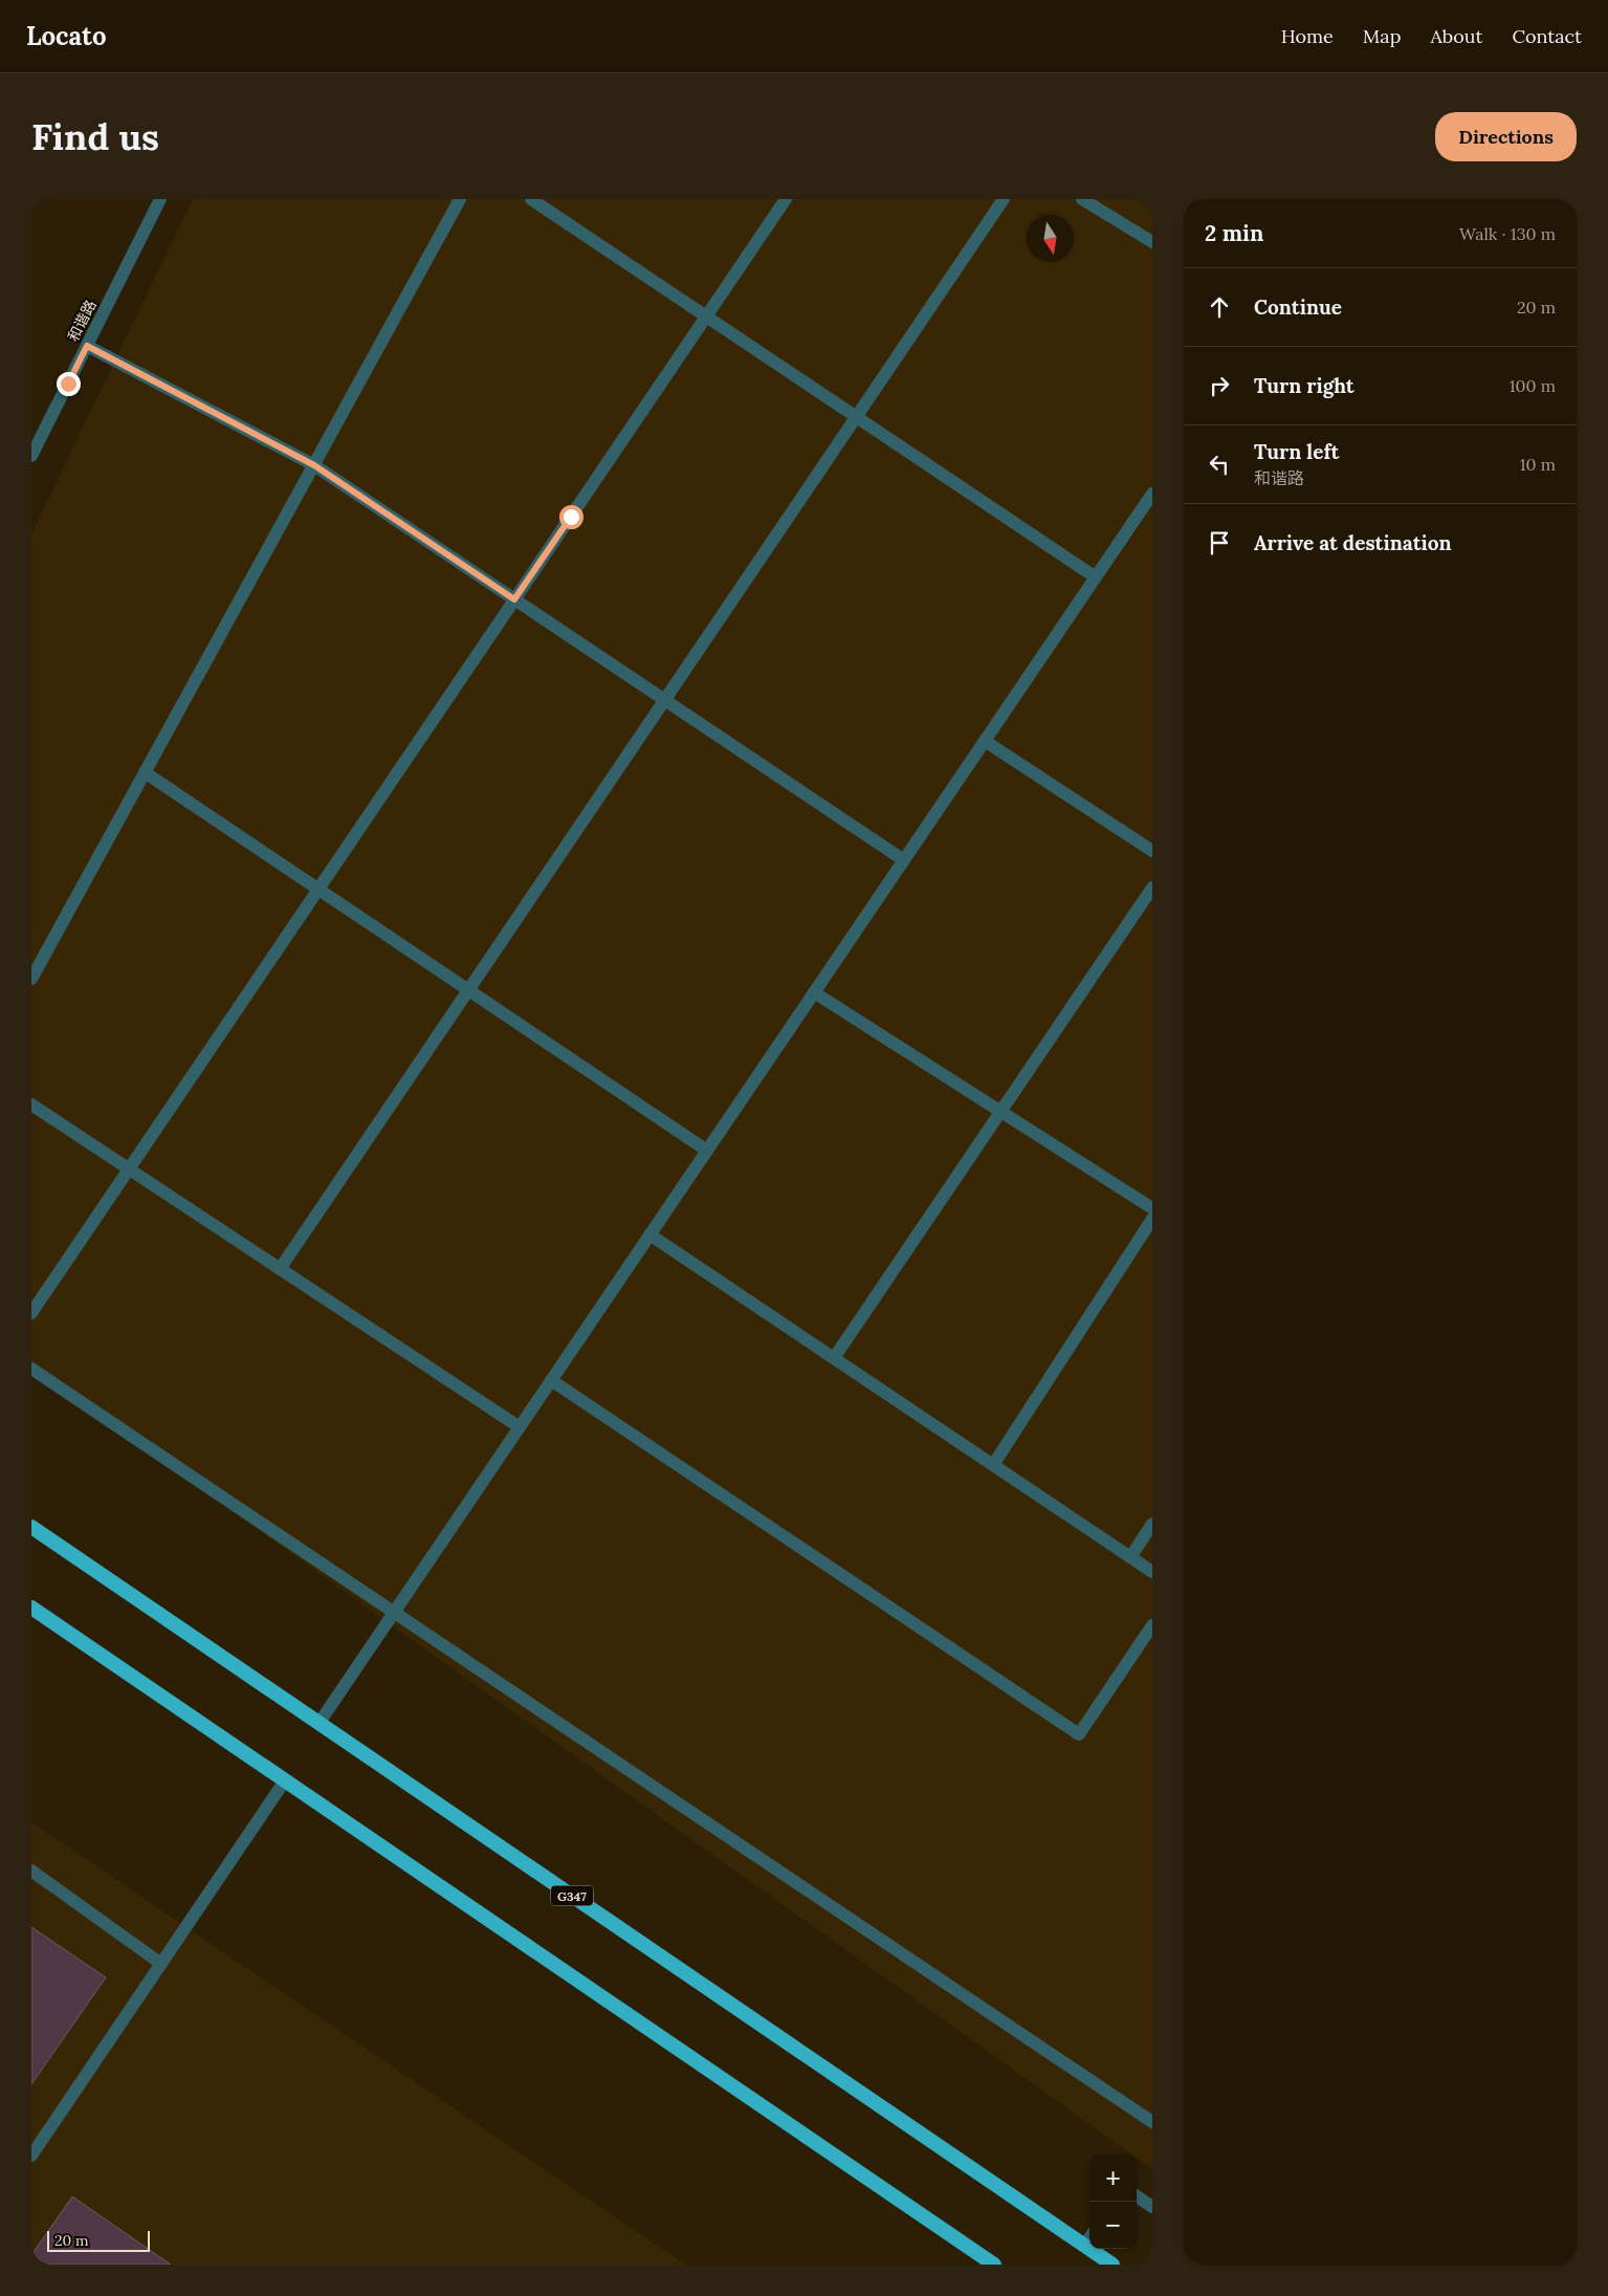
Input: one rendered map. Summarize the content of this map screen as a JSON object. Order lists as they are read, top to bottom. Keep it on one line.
{"streets":{"highway":["G347"],"street":["和谐路"]},"scale_bar":"20 m","north":"bottom","page":{"header":"Locato","nav":["Home","Map","About","Contact"],"buttons":"Directions","title":"Find us","heading":["2 min","Walk · 130 m"],"list":[["Continue","20 m"],["Turn right","100 m"],["Turn left","和谐路","10 m"],"Arrive at destination"],"map_buttons":["+","−"],"scale":"20 m"}}
